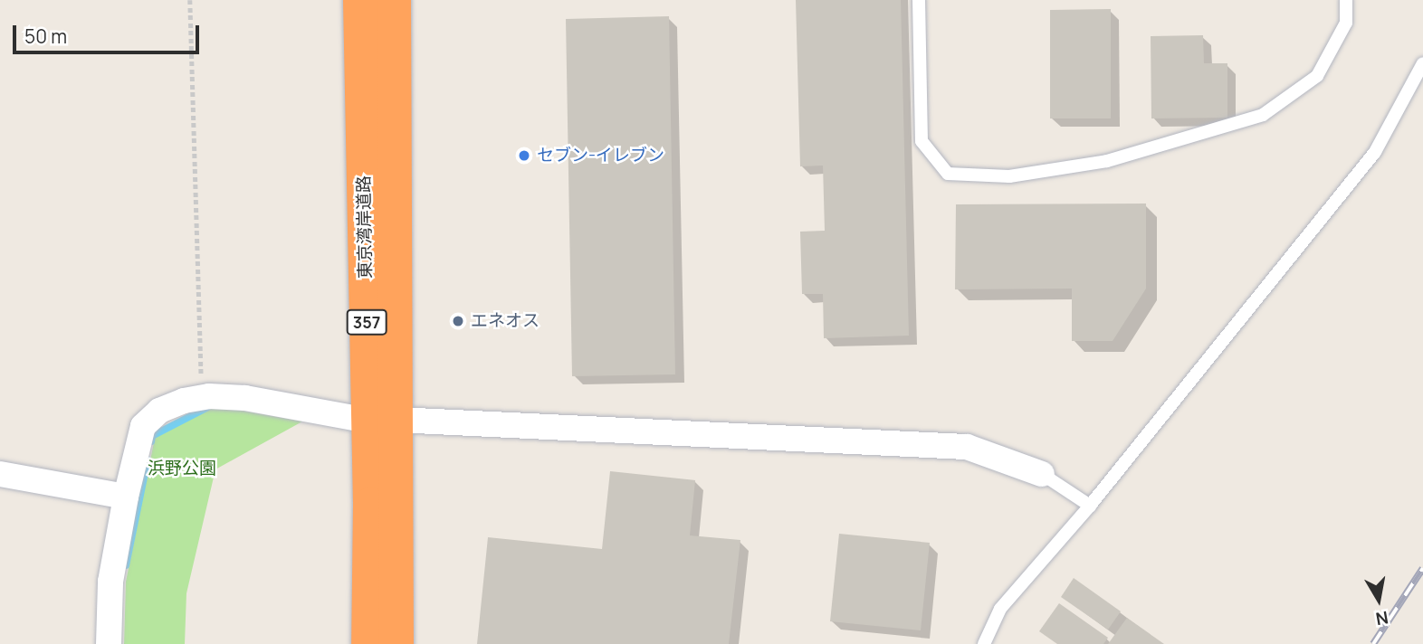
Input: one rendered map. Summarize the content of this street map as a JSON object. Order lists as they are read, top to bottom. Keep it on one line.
{"streets":{"highway":["東京湾岸道路","357"]},"parks":["浜野公園"],"places":["セブン-イレブン","エネオス"],"scale_bar":"50 m","north":"bottom"}
